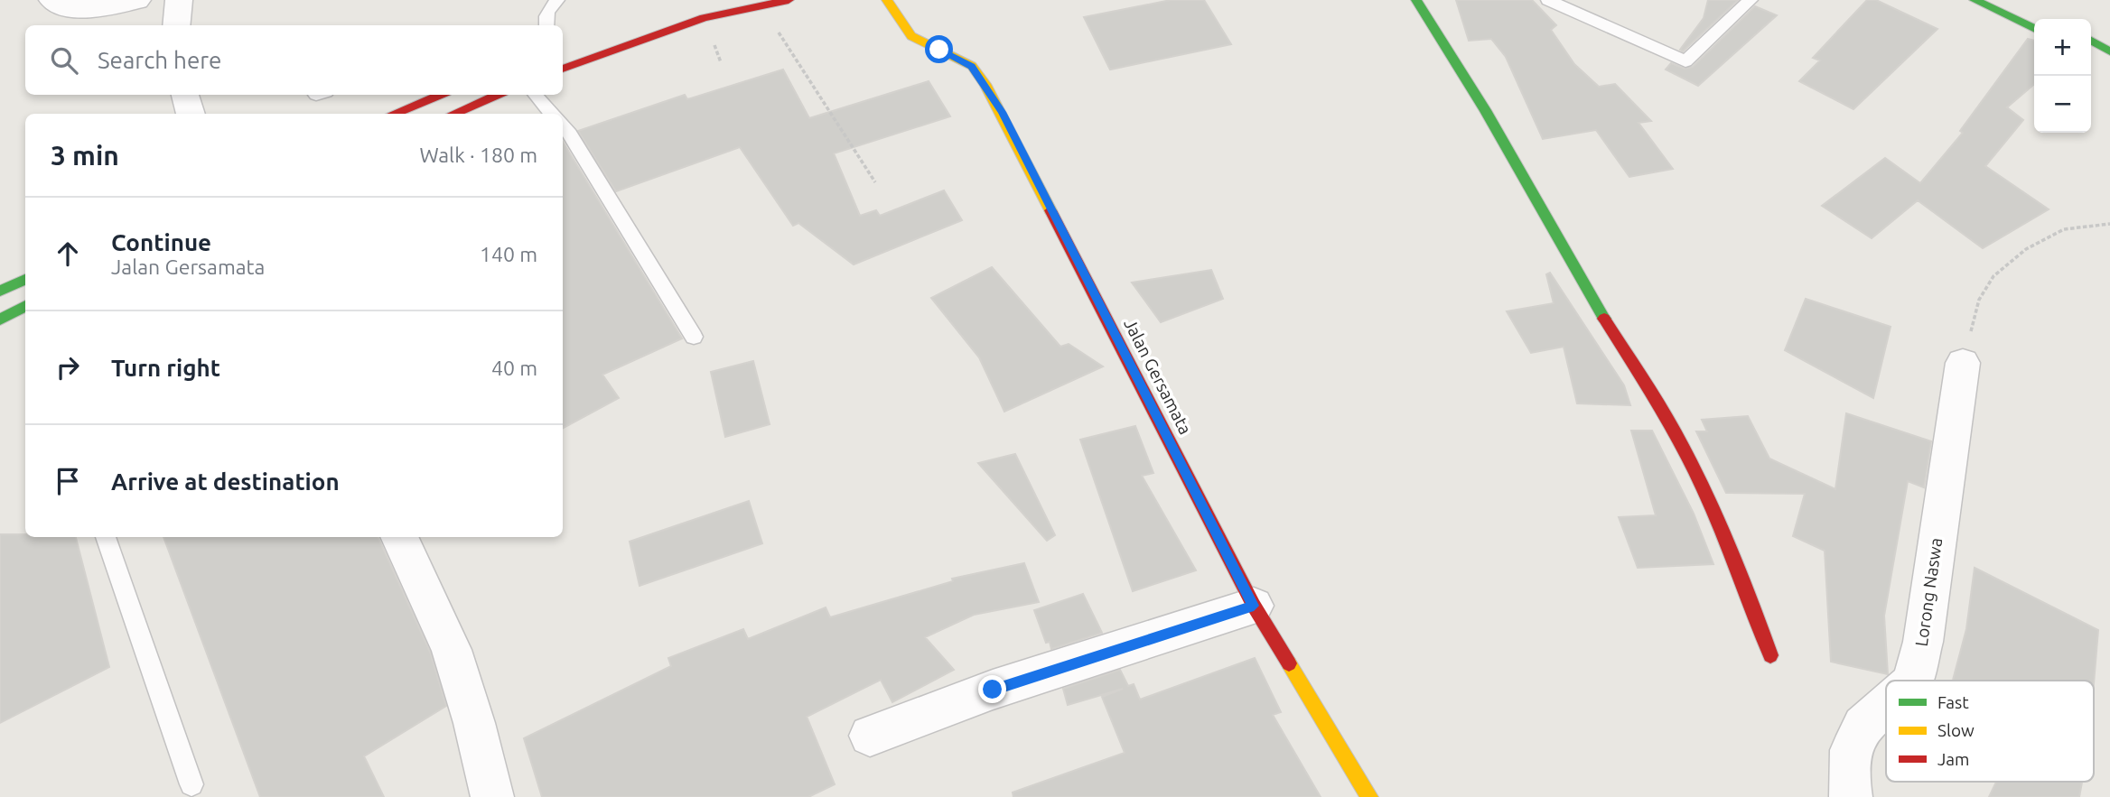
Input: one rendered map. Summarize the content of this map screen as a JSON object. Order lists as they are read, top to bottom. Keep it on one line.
{"streets":{"main road":["Jalan Gersamata"],"street":["Lorong Naswa"]},"legend":["Fast","Slow","Jam"],"page":{"map_buttons":["+","−"],"search":"Search here","heading":["3 min","Walk · 180 m"],"list":[["Continue","Jalan Gersamata","140 m"],["Turn right","40 m"],"Arrive at destination"]}}
